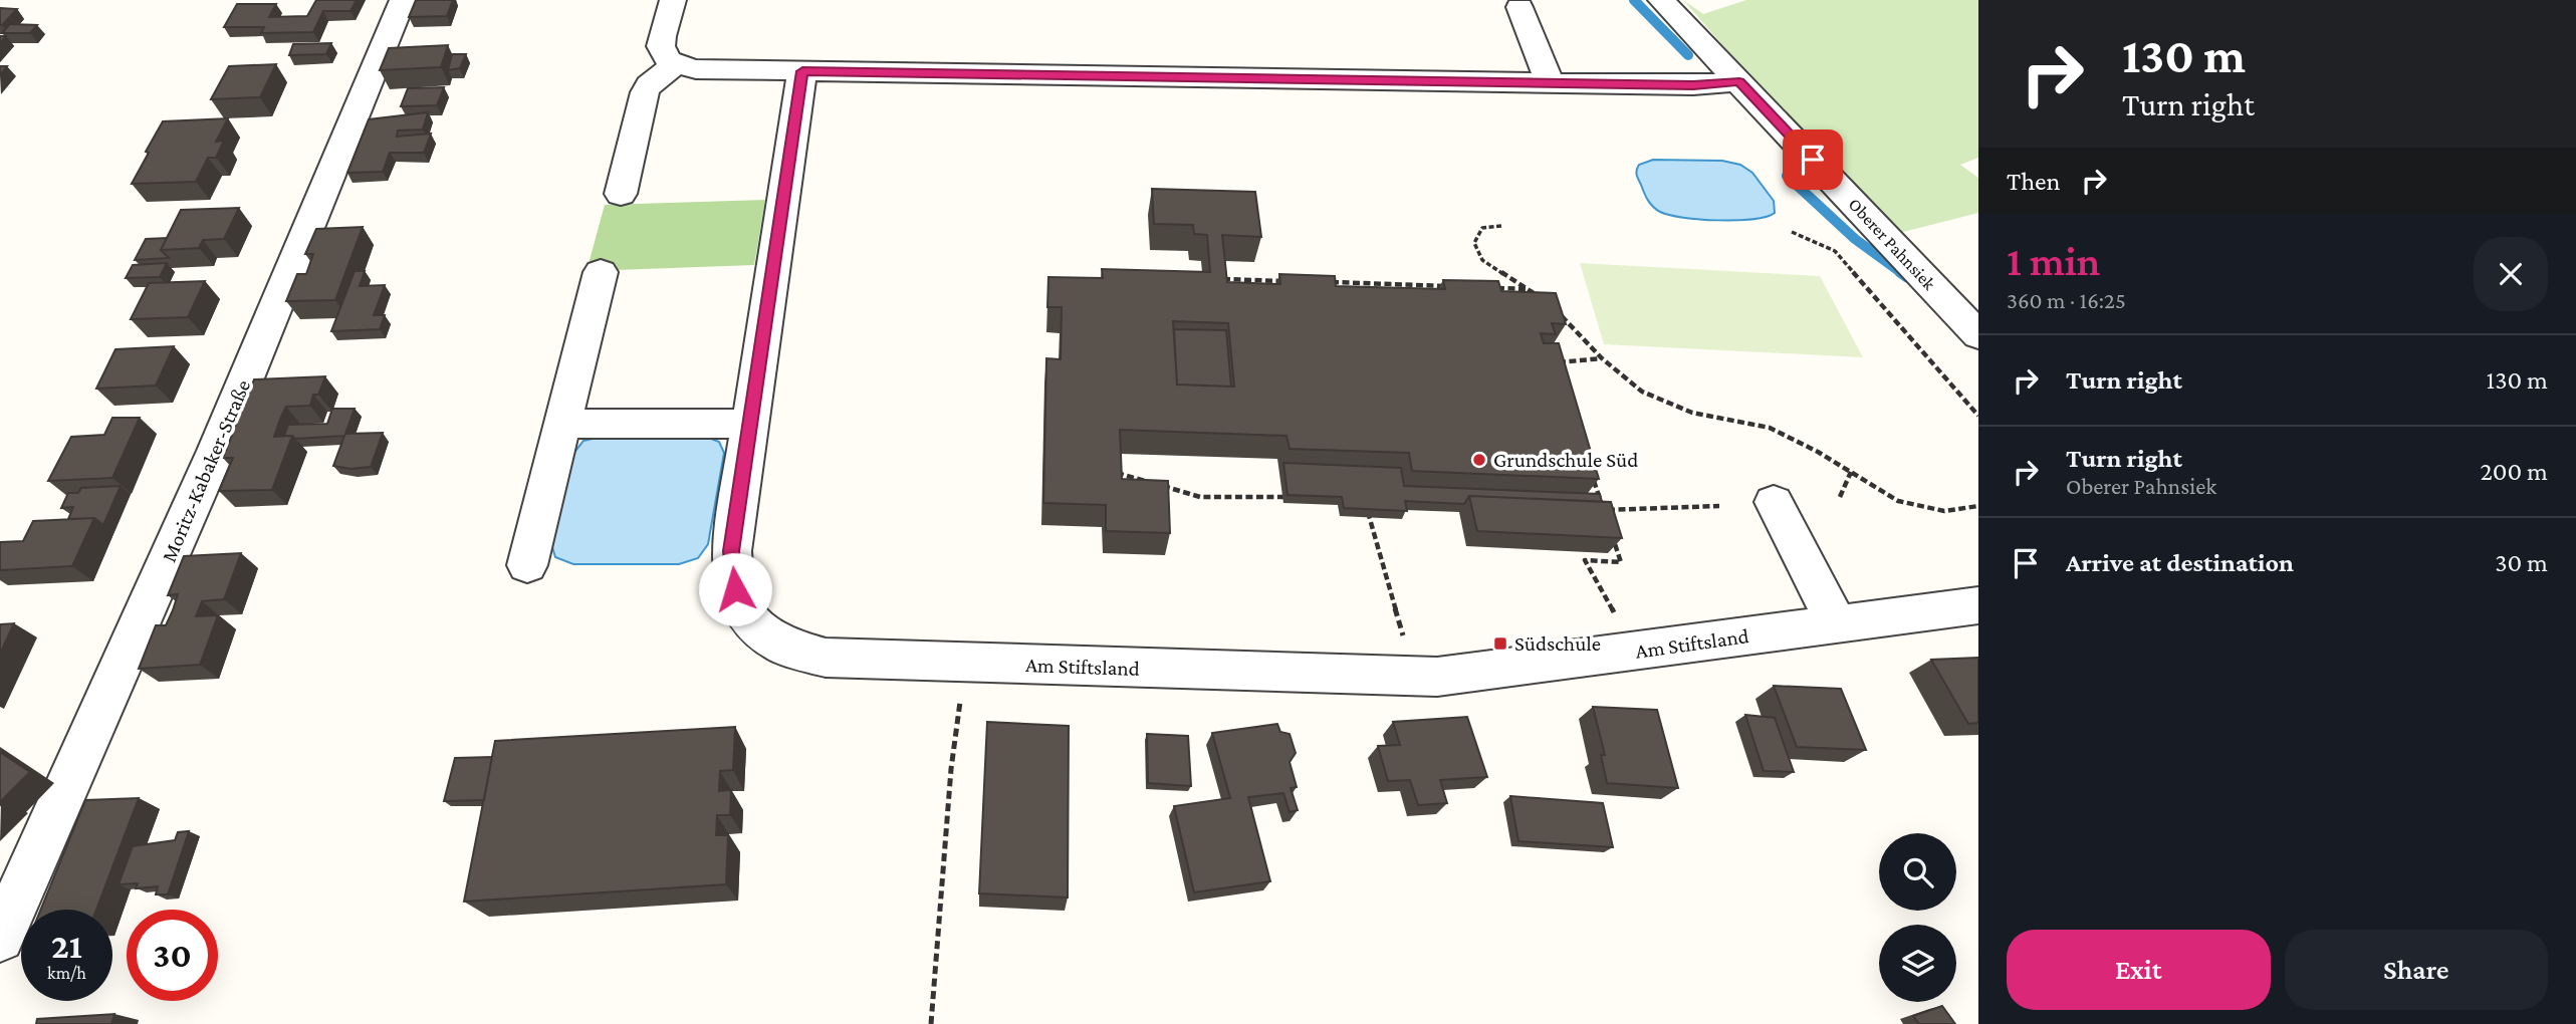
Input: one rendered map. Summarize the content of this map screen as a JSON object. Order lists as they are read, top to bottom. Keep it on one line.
{"streets":{"street":["Oberer Pahnsiek","Moritz-Kabaker-Straße","Am Stiftsland"]},"places":{"other":["Grundschule Süd"],"transit":["Südschule"]},"page":{"turn":["130 m","Turn right"],"then":"Then","heading":["1 min","360 m · 16:25"],"list":[{"name":"Turn right","value":"130 m"},{"name":"Turn right","note":"Oberer Pahnsiek","value":"200 m"},{"name":"Arrive at destination","value":"30 m"}],"speed":"21 km/h","limit":"30","buttons":["Exit","Share"]}}
